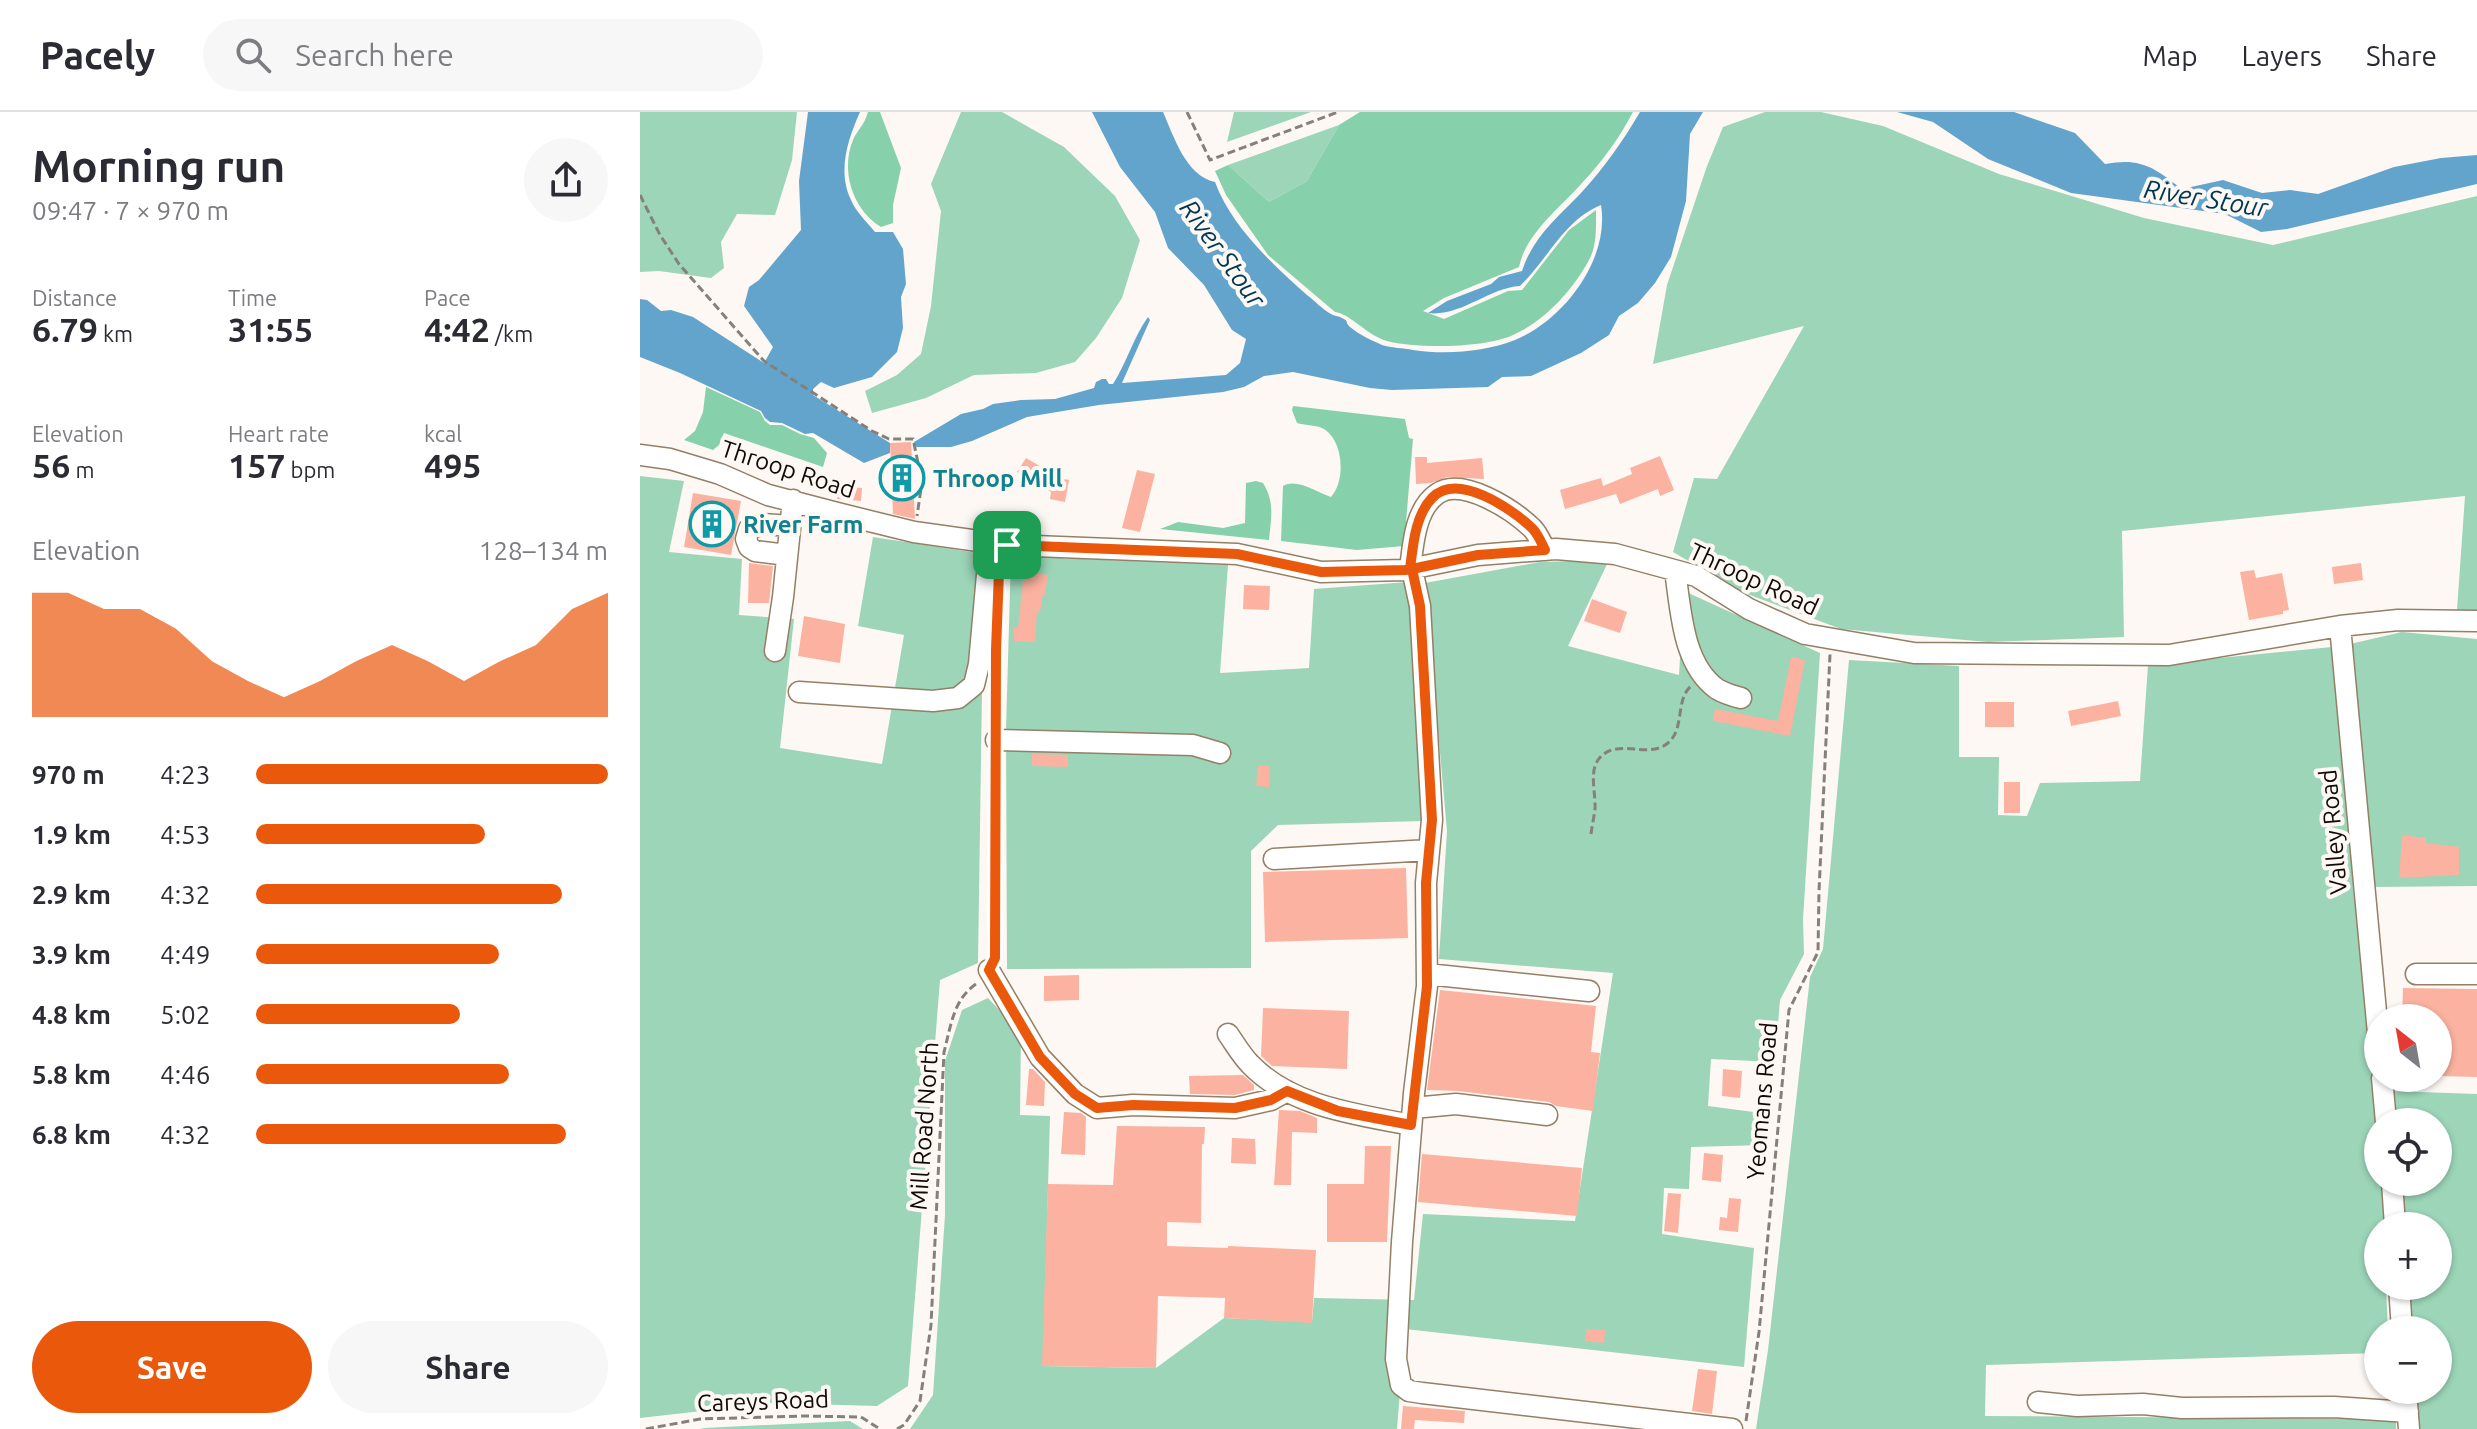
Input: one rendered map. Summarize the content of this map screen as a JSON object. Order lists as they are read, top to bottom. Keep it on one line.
{"streets":{"street":["Throop Road","Valley Road"],"path":["Yeomans Road","Mill Road North","Careys Road"]},"crossings":[["Throop Road","Valley Road"],["Throop Road","Yeomans Road"]],"water":["River Stour"],"places":{"building":["Throop Mill","River Farm"]},"north":"top left","page":{"header":"Pacely","search":"Search here","nav":["Map","Layers","Share"],"heading":["Morning run","09:47 · 7 × 970 m"],"stats":[["Distance","6.79 km"],["Time","31:55"],["Pace","4:42 /km"],["Elevation","56 m"],["Heart rate","157 bpm"],["kcal","495"]],"chart":["Elevation","128–134 m"],"list":[{"name":"970 m","note":"4:23"},{"name":"1.9 km","note":"4:53"},{"name":"2.9 km","note":"4:32"},{"name":"3.9 km","note":"4:49"},{"name":"4.8 km","note":"5:02"},{"name":"5.8 km","note":"4:46"},{"name":"6.8 km","note":"4:32"}],"map_buttons":["+","−"],"buttons":["Save","Share"]}}
